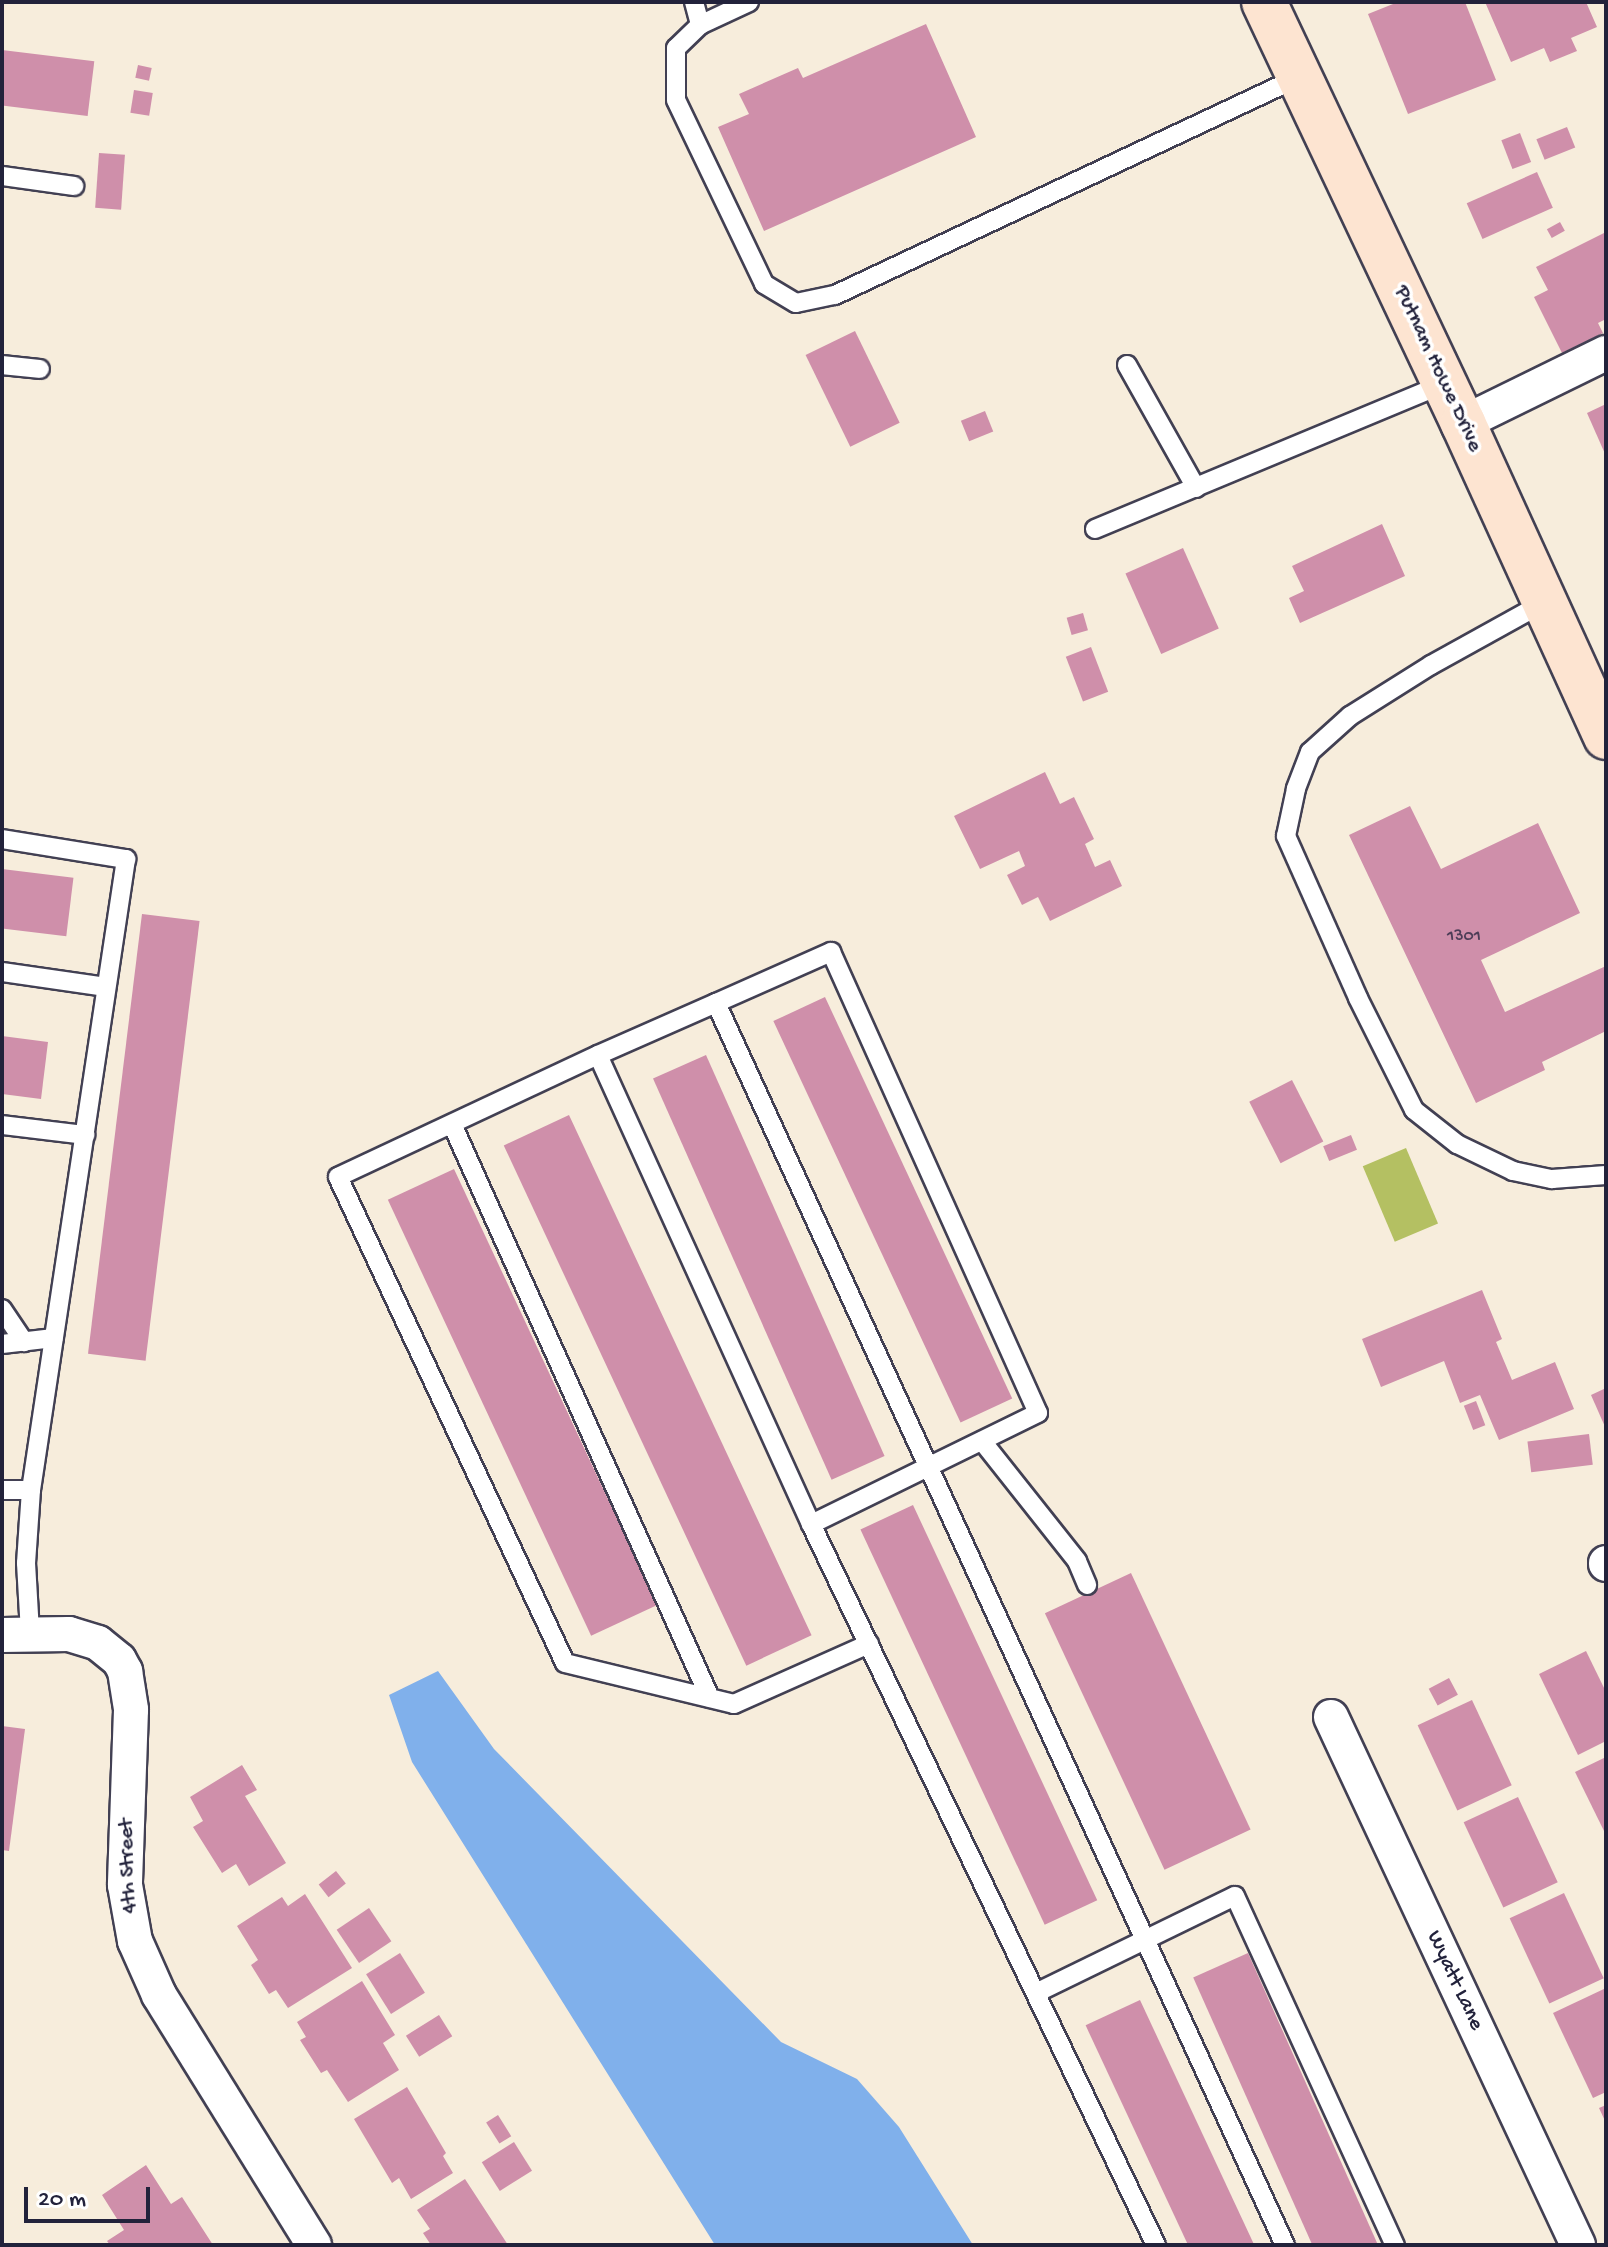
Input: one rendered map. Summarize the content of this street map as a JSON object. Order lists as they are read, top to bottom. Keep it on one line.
{"streets":{"street":["Putnam Howe Drive","4th Street","Wyatt Lane"]},"house_numbers":["1301"],"scale_bar":"20 m"}
